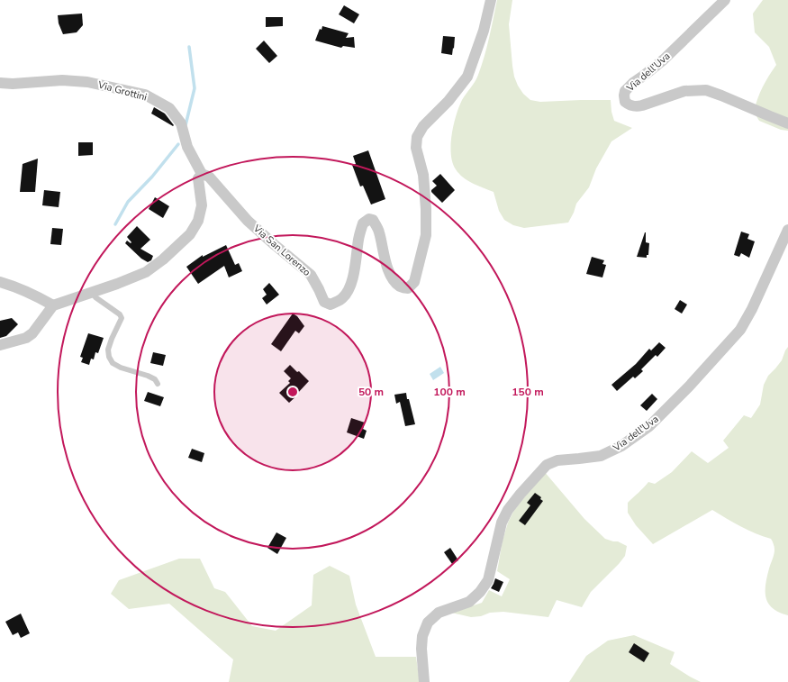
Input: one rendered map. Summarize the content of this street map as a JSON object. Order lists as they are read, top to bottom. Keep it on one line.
{"streets":{"street":["Via dell'Uva","Via Grottini","Via San Lorenzo"]},"crossings":[["Via Grottini","Via San Lorenzo"]],"rings":["50 m","100 m","150 m"]}
